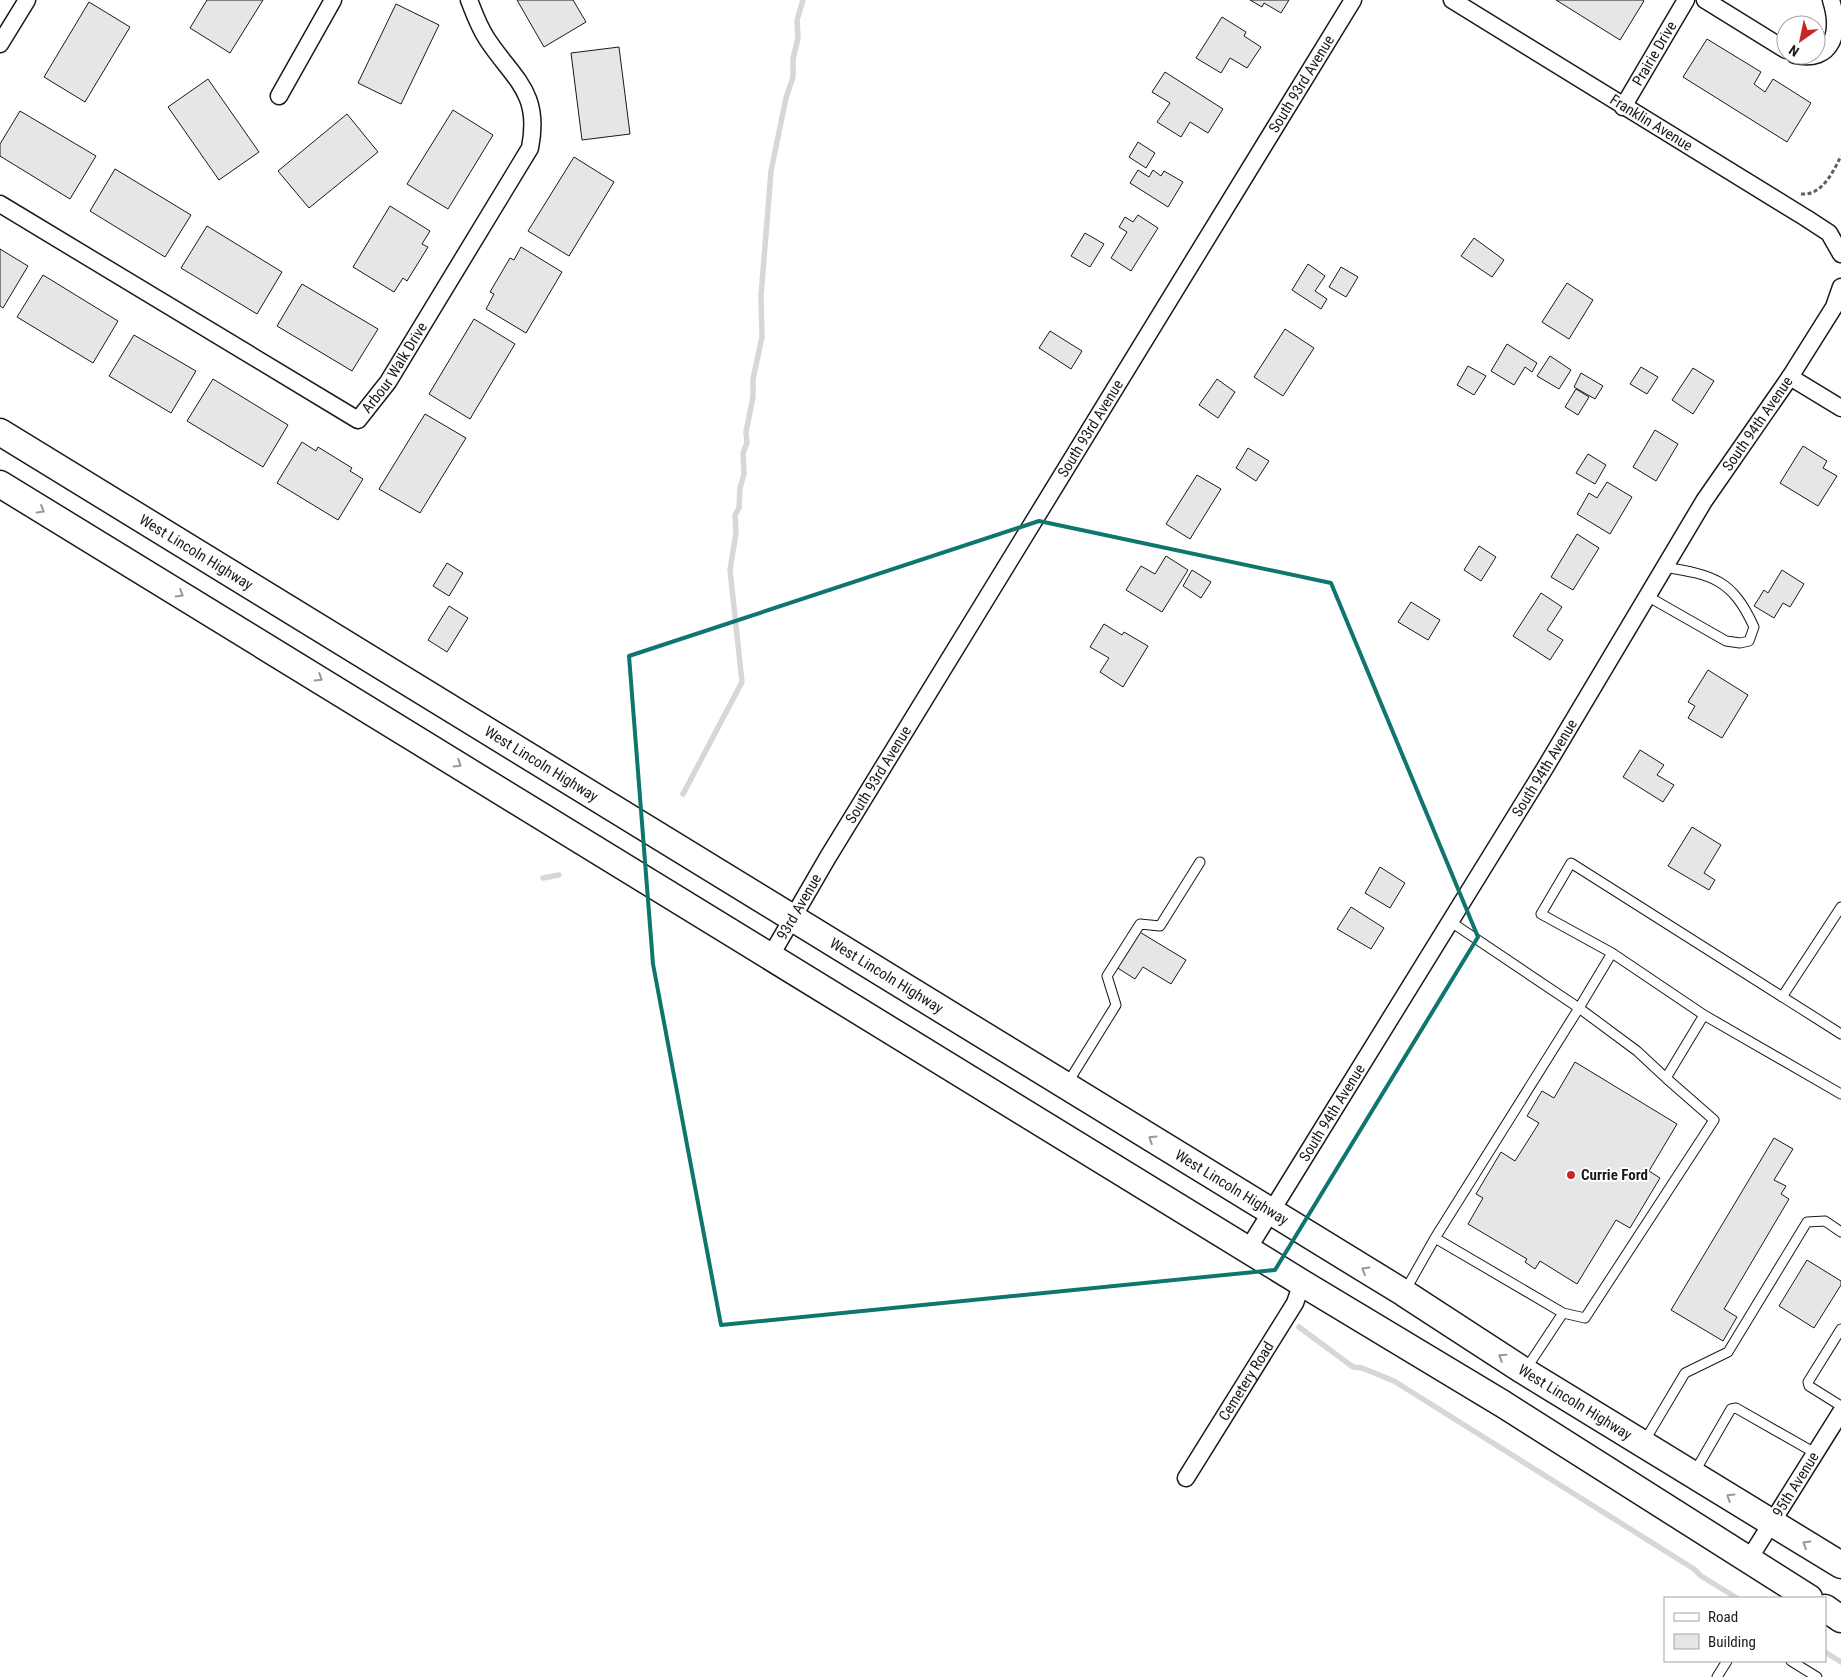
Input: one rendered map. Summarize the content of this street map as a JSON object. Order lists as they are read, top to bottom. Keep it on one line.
{"streets":{"main road":["West Lincoln Highway"],"street":["Prairie Drive","South 93rd Avenue","Franklin Avenue","Arbour Walk Drive","South 94th Avenue","93rd Avenue","Cemetery Road","95th Avenue"]},"crossings":[["Prairie Drive","Franklin Avenue"],["South 93rd Avenue","93rd Avenue"],["South 94th Avenue","West Lincoln Highway"],["West Lincoln Highway","93rd Avenue"],["West Lincoln Highway","95th Avenue"]],"places":["Currie Ford"],"legend":["Road","Building"],"north":"bottom left"}
